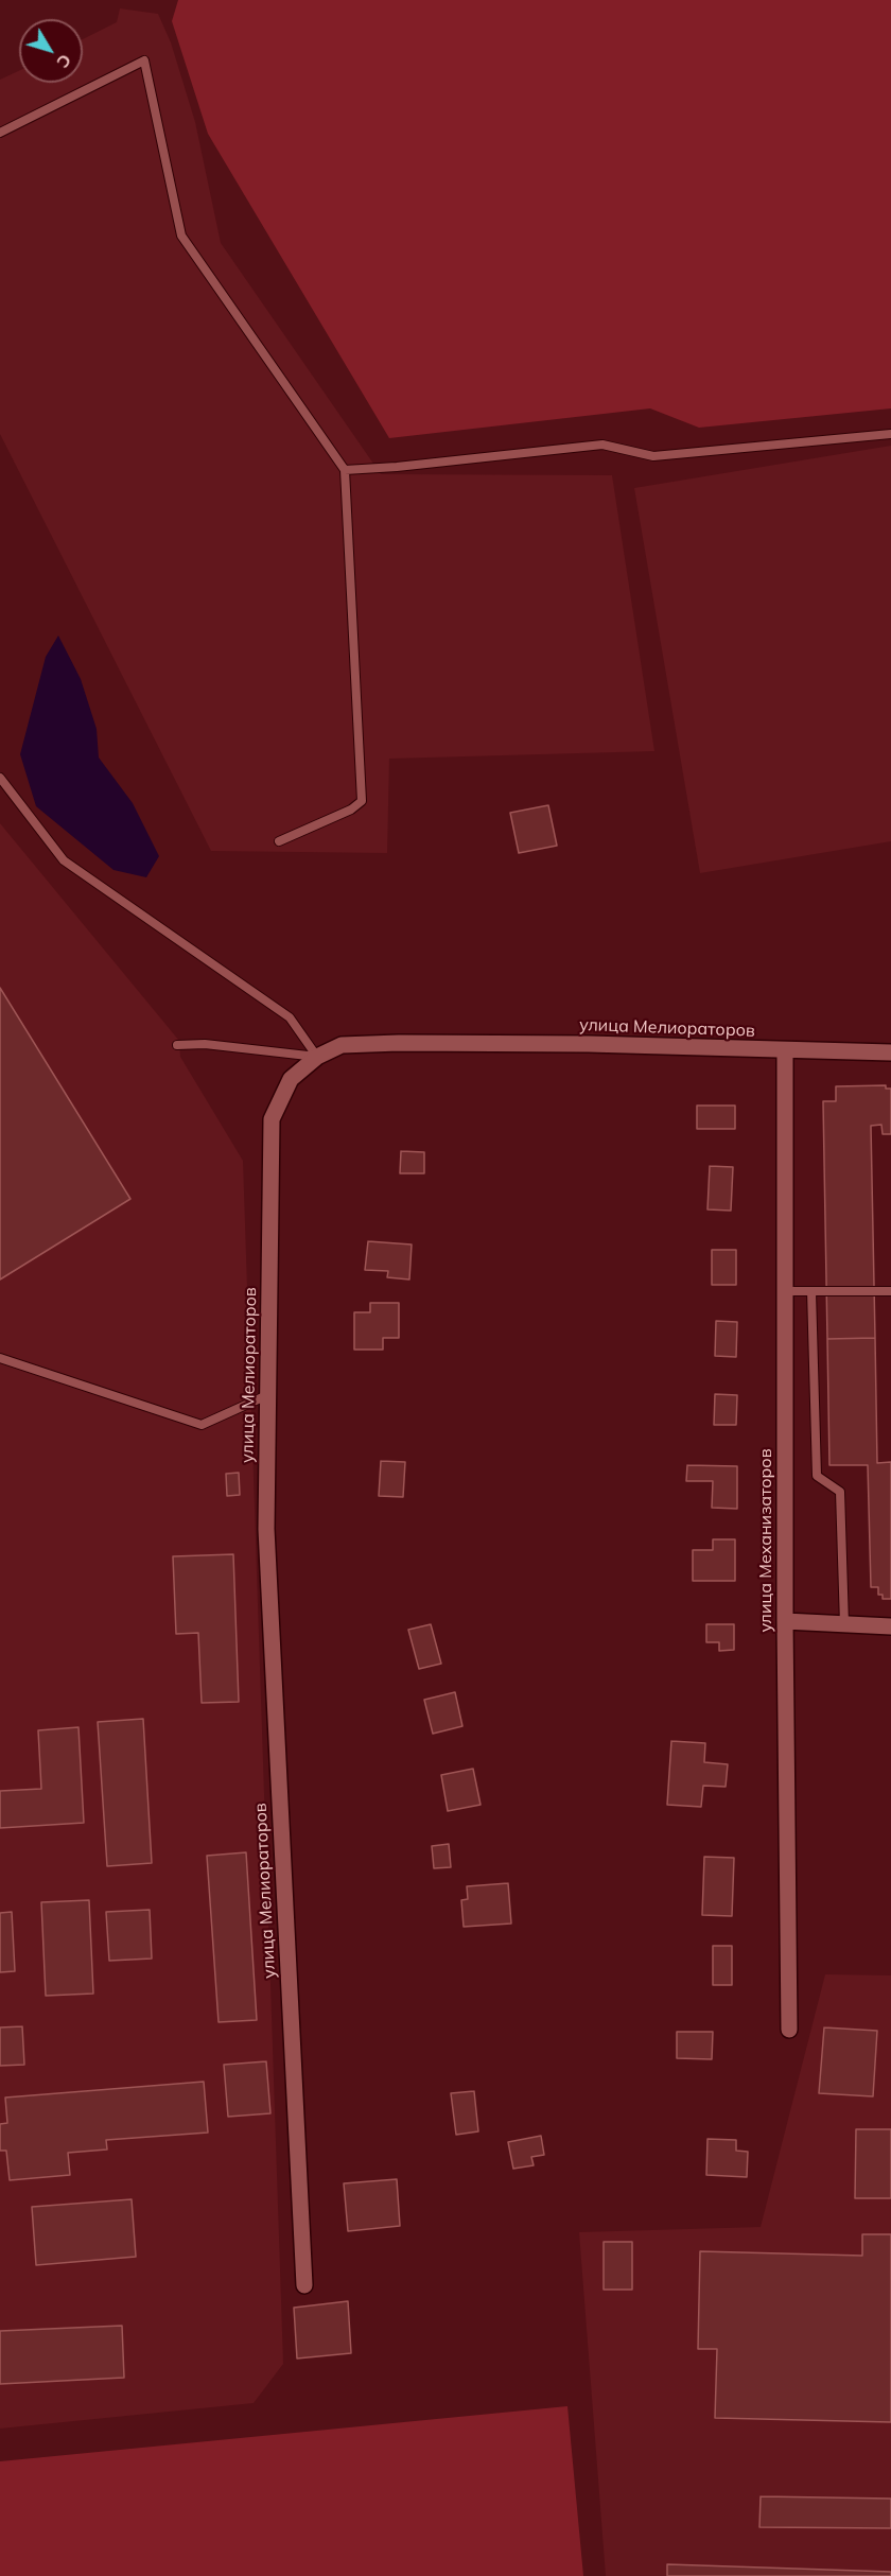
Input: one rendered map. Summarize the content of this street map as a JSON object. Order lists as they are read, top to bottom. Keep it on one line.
{"streets":{"street":["улица Мелиораторов","улица Механизаторов"]},"crossings":[["улица Мелиораторов","улица Механизаторов"]],"north":"bottom right"}
